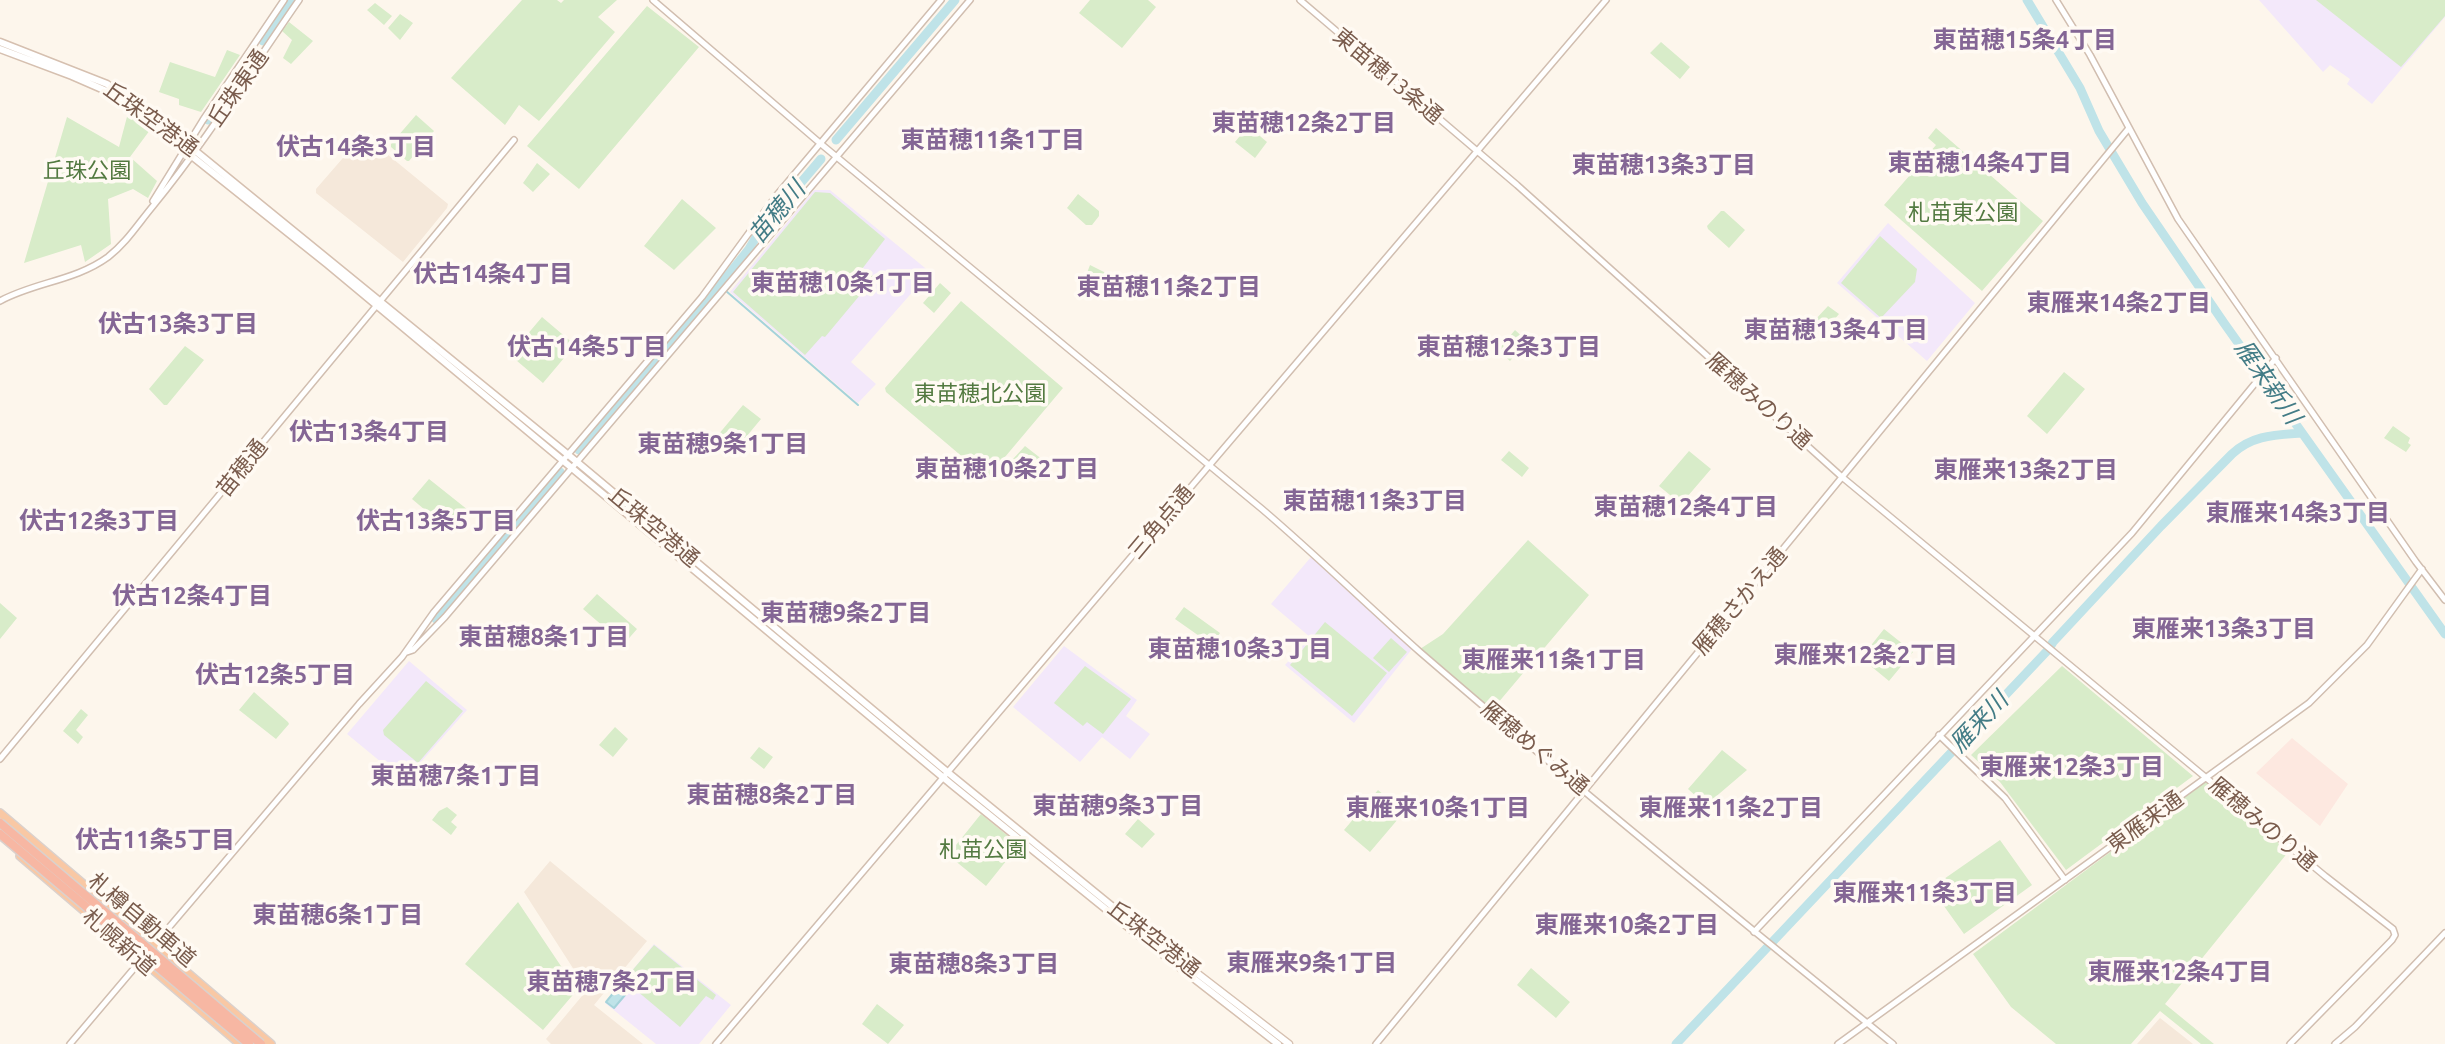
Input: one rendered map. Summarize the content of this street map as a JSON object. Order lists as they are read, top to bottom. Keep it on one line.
{"streets":{"highway":["札樽自動車道","札幌新道"],"main road":["丘珠空港通"],"street":["東苗穂13条通","丘珠東通","雁穂みのり通","苗穂通","三角点通","雁穂さかえ通","雁穂めぐみ通","東雁来通"]},"crossings":[["東苗穂13条通","雁穂みのり通"],["東苗穂13条通","三角点通"],["丘珠東通","丘珠空港通"],["丘珠空港通","苗穂通"],["丘珠空港通","三角点通"],["雁穂みのり通","三角点通"],["雁穂みのり通","雁穂さかえ通"],["雁穂みのり通","東雁来通"],["三角点通","雁穂めぐみ通"],["雁穂さかえ通","雁穂めぐみ通"],["雁穂めぐみ通","東雁来通"],["札樽自動車道","札幌新道"]],"districts":["東苗穂15条4丁目","東苗穂12条2丁目","東苗穂11条1丁目","伏古14条3丁目","東苗穂14条4丁目","東苗穂13条3丁目","伏古14条4丁目","東苗穂10条1丁目","東苗穂11条2丁目","東雁来14条2丁目","伏古13条3丁目","東苗穂13条4丁目","伏古14条5丁目","東苗穂12条3丁目","伏古13条4丁目","東苗穂9条1丁目","東苗穂10条2丁目","東雁来13条2丁目","東苗穂11条3丁目","東苗穂12条4丁目","東雁来14条3丁目","伏古12条3丁目","伏古13条5丁目","伏古12条4丁目","東苗穂9条2丁目","東雁来13条3丁目","東苗穂8条1丁目","東苗穂10条3丁目","東雁来12条2丁目","東雁来11条1丁目","伏古12条5丁目","東雁来12条3丁目","東苗穂7条1丁目","東苗穂8条2丁目","東苗穂9条3丁目","東雁来10条1丁目","東雁来11条2丁目","伏古11条5丁目","東雁来11条3丁目","東苗穂6条1丁目","東雁来10条2丁目","東雁来9条1丁目","東苗穂8条3丁目","東雁来12条4丁目","東苗穂7条2丁目"],"water":["苗穂川","雁来新川","雁来川"],"parks":["丘珠公園","札苗東公園","東苗穂北公園","札苗公園"]}
